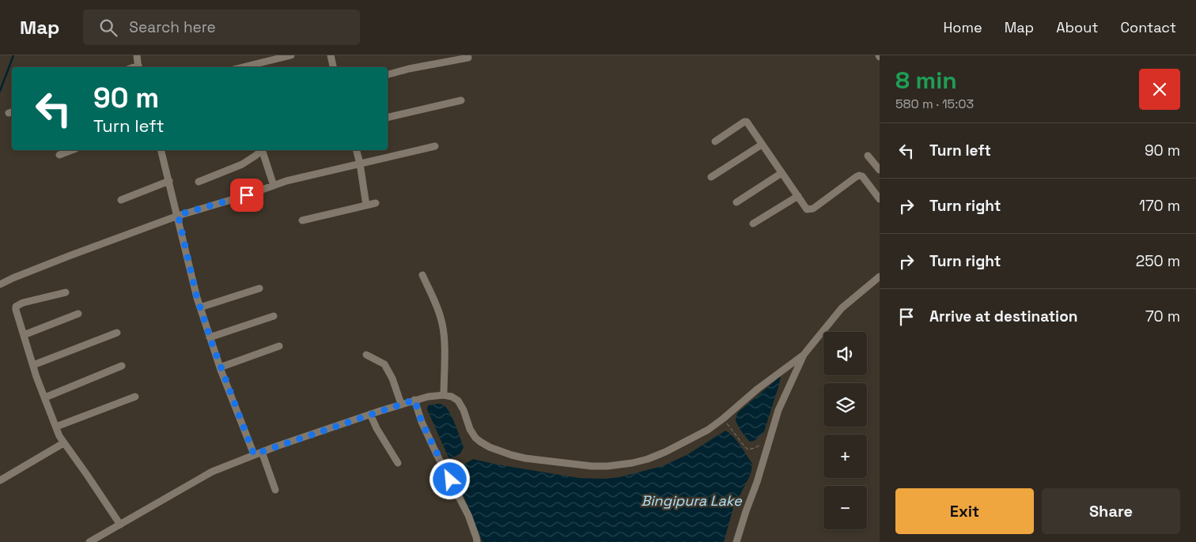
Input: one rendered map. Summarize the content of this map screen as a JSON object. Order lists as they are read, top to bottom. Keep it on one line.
{"water":["Bingipura Lake"],"page":{"header":"Map","search":"Search here","nav":["Home","Map","About","Contact"],"heading":["8 min","580 m · 15:03"],"turn":["90 m","Turn left"],"list":[{"name":"Turn left","value":"90 m"},{"name":"Turn right","value":"170 m"},{"name":"Turn right","value":"250 m"},{"name":"Arrive at destination","value":"70 m"}],"map_buttons":["+","−"],"buttons":["Exit","Share"]}}
